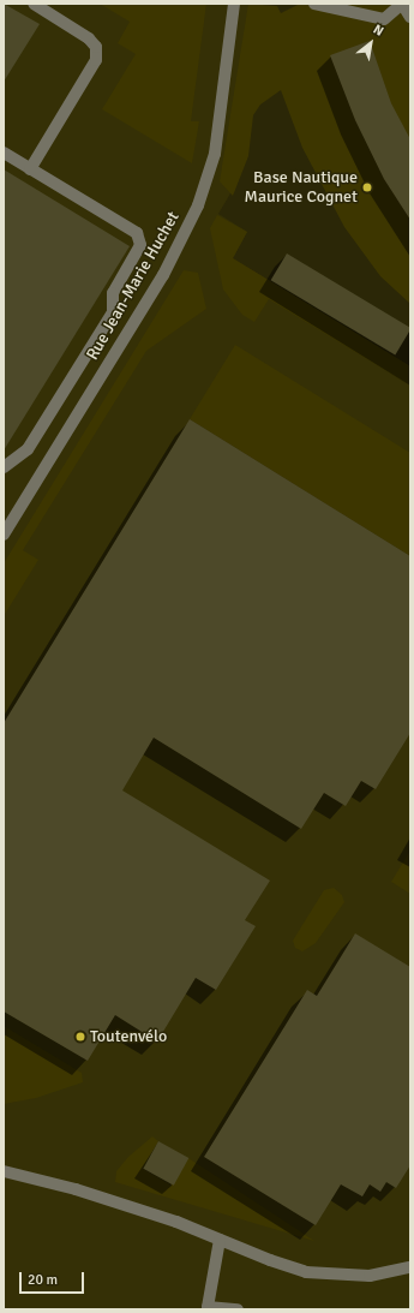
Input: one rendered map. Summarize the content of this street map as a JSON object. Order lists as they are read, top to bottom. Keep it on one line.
{"streets":{"street":["Rue Jean-Marie Huchet"]},"places":["Base Nautique Maurice Cognet","Toutenvélo"],"scale_bar":"20 m","north":"top right"}
